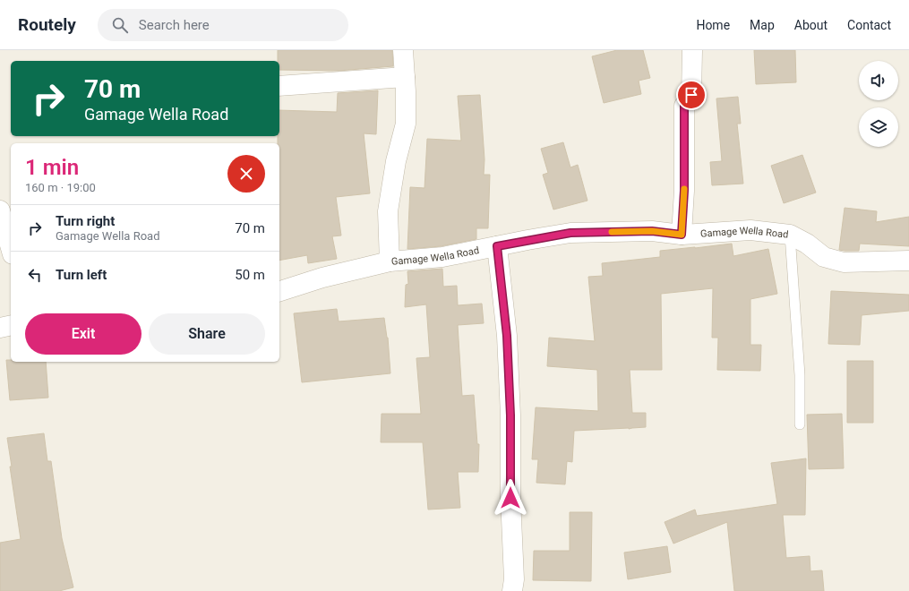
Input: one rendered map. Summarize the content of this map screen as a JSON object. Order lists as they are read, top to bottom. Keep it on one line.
{"streets":{"street":["Gamage Wella Road"]},"page":{"header":"Routely","search":"Search here","nav":["Home","Map","About","Contact"],"turn":["70 m","Gamage Wella Road"],"heading":["1 min","160 m · 19:00"],"list":[{"name":"Turn right","note":"Gamage Wella Road","value":"70 m"},{"name":"Turn left","value":"50 m"}],"buttons":["Exit","Share"]}}
